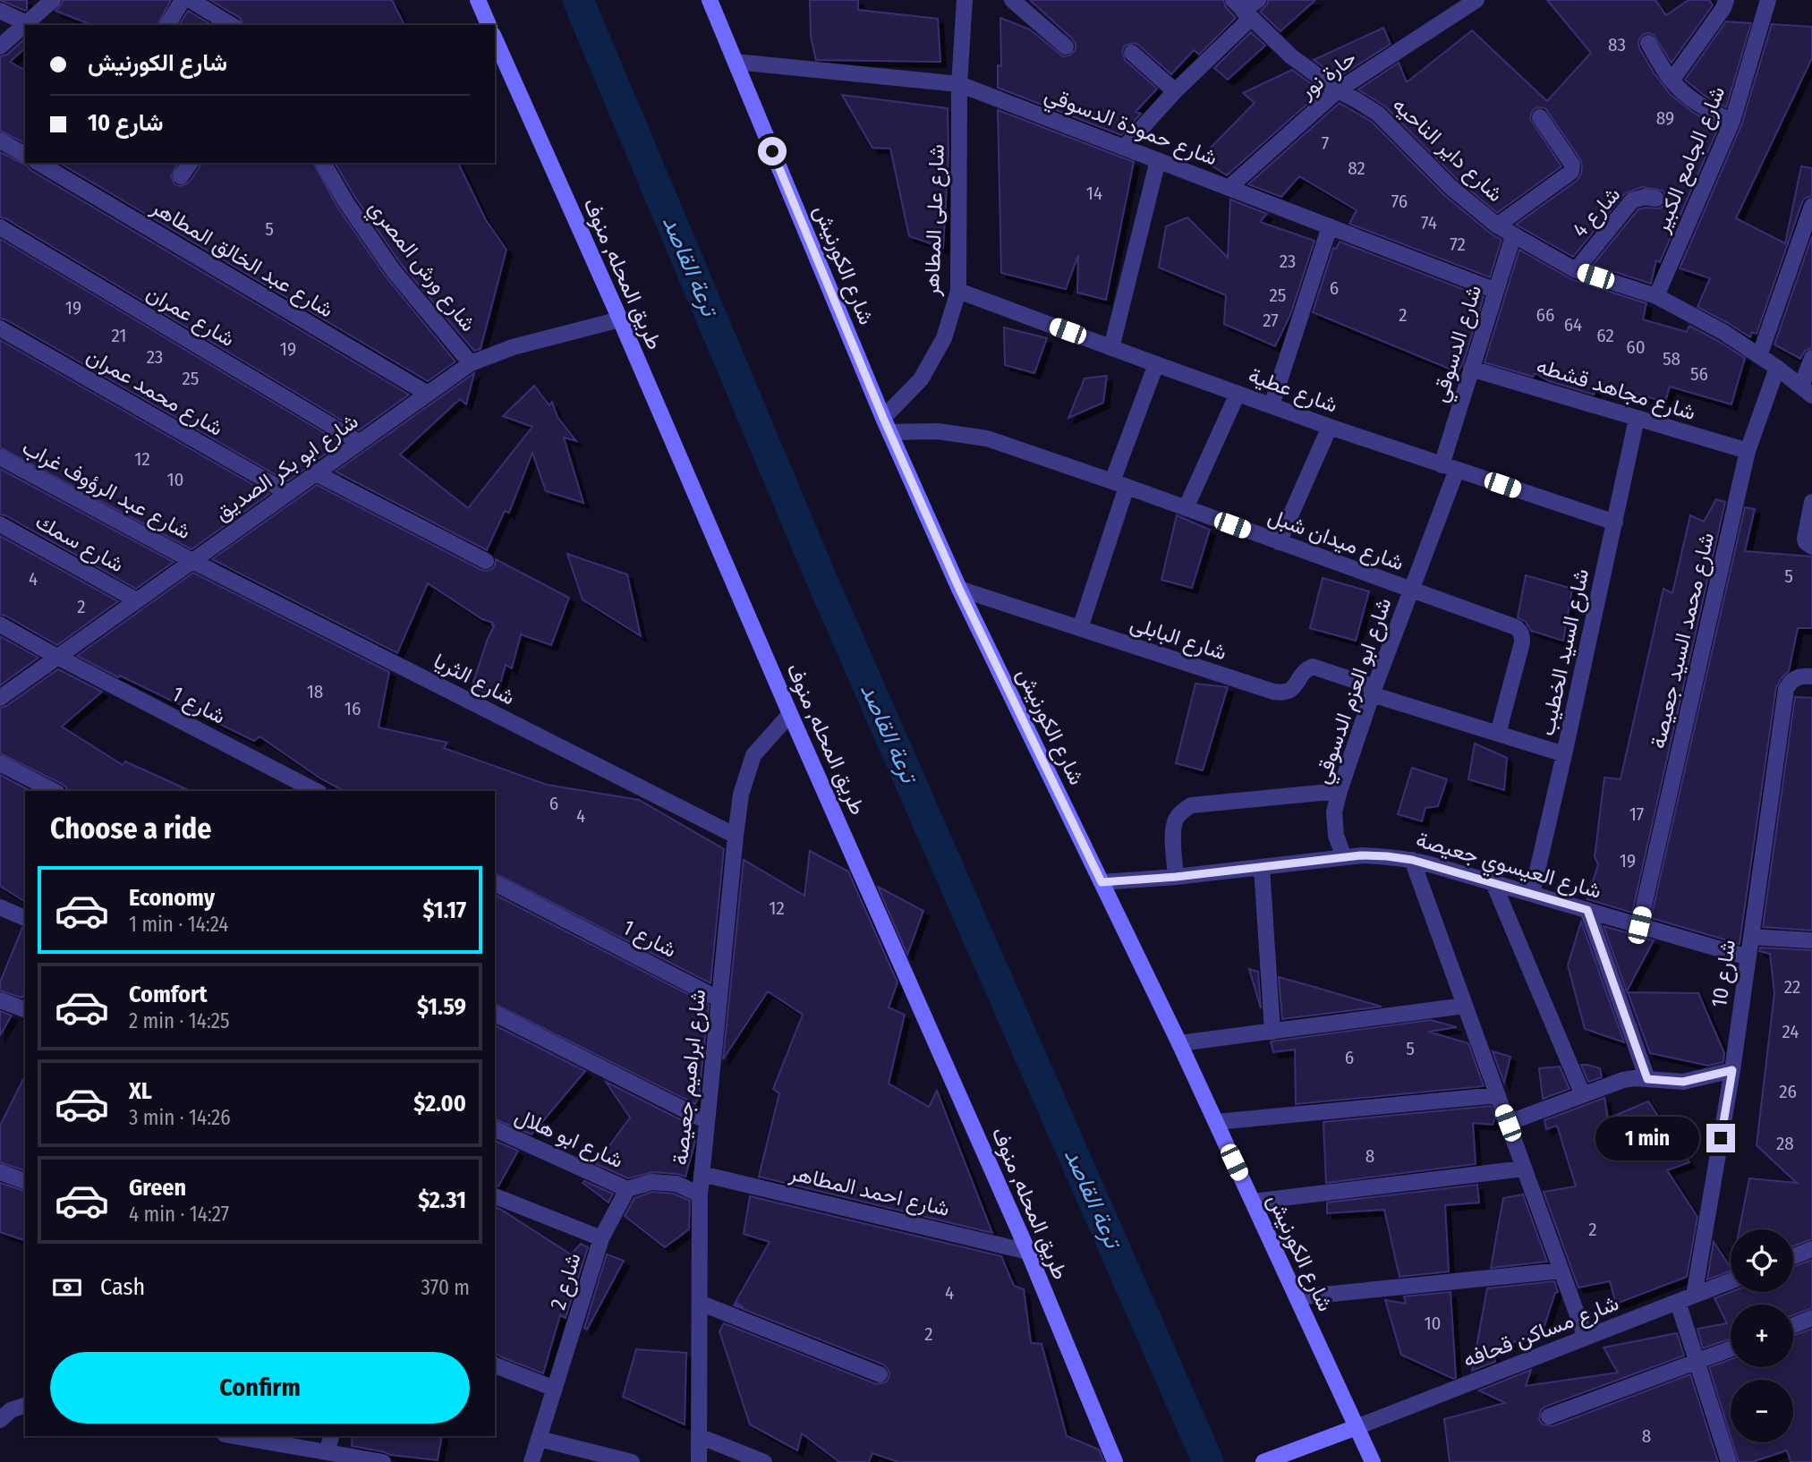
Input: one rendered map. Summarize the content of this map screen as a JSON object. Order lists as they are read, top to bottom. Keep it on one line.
{"streets":{"main road":["شارع الكورنيش","طريق المحله, منوف"],"street":["حارة نور","شارع حمودة الدسوقي","شارع داير الناحيه","شارع الجامع الكبير","شارع 4","شارع على المطاهر","شارع عبد الخالق المطاهر","شارع ورش المصري","شارع عمران","شارع الدسوقي","شارع مجاهد قشطه","شارع عطية","شارع محمد عمران","شارع ابو بكر الصديق","شارع عبد الرؤوف غراب","شارع ميدان شبل","شارع سمك","شارع البابلى","شارع محمد السيد جعيصة","شارع السيد الخطيب","شارع الثريا","شارع ابو العزم الدسوقي","شارع 1","شارع العيسوي جعيصة","شارع 10","شارع ابراهيم جعيصة","شارع ابو هلال","شارع احمد المطاهر","شارع 2","شارع مساكن قحافه"]},"crossings":[["حارة نور","شارع حمودة الدسوقي"],["حارة نور","شارع داير الناحيه"],["شارع حمودة الدسوقي","شارع على المطاهر"],["شارع حمودة الدسوقي","شارع الكورنيش"],["شارع حمودة الدسوقي","شارع الدسوقي"],["شارع داير الناحيه","شارع الجامع الكبير"],["شارع داير الناحيه","شارع 4"],["شارع داير الناحيه","شارع الدسوقي"],["شارع داير الناحيه","شارع محمد السيد جعيصة"],["شارع على المطاهر","شارع الكورنيش"],["شارع على المطاهر","شارع عطية"],["شارع على المطاهر","شارع ميدان شبل"],["شارع عبد الخالق المطاهر","شارع ابو بكر الصديق"],["شارع الكورنيش","شارع ميدان شبل"],["شارع الكورنيش","شارع البابلى"],["شارع الكورنيش","شارع العيسوي جعيصة"],["شارع الكورنيش","شارع مساكن قحافه"],["شارع ورش المصري","شارع ابو بكر الصديق"],["طريق المحله, منوف","شارع ابو بكر الصديق"],["طريق المحله, منوف","شارع ابراهيم جعيصة"],["طريق المحله, منوف","شارع احمد المطاهر"],["شارع عمران","شارع ابو بكر الصديق"],["شارع الدسوقي","شارع مجاهد قشطه"],["شارع الدسوقي","شارع عطية"],["شارع الدسوقي","شارع ابو العزم الدسوقي"],["شارع مجاهد قشطه","شارع محمد السيد جعيصة"],["شارع مجاهد قشطه","شارع السيد الخطيب"],["شارع عطية","شارع السيد الخطيب"],["شارع عطية","شارع ابو العزم الدسوقي"],["شارع محمد عمران","شارع ابو بكر الصديق"],["شارع ابو بكر الصديق","شارع عبد الرؤوف غراب"],["شارع ابو بكر الصديق","شارع سمك"],["شارع ابو بكر الصديق","شارع الثريا"],["شارع ابو بكر الصديق","شارع 1"],["شارع عبد الرؤوف غراب","شارع الثريا"],["شارع ميدان شبل","شارع ابو العزم الدسوقي"],["شارع البابلى","شارع ابو العزم الدسوقي"],["شارع محمد السيد جعيصة","شارع العيسوي جعيصة"],["شارع السيد الخطيب","شارع العيسوي جعيصة"],["شارع الثريا","شارع ابراهيم جعيصة"],["شارع ابو العزم الدسوقي","شارع العيسوي جعيصة"],["شارع 1","شارع ابراهيم جعيصة"],["شارع العيسوي جعيصة","شارع 10"],["شارع 10","شارع مساكن قحافه"],["شارع ابراهيم جعيصة","شارع احمد المطاهر"],["شارع ابو هلال","شارع 2"]],"water":["ترعة القاصد"],"house_numbers":["83","89","7","82","14","76","74","5","72","23","6","25","19","2","66","27","64","21","62","60","19","23","58","56","25","12","10","5","4","2","18","16","6","17","4","19","12","22","24","5","6","26","28","8","2","4","10","2","8"],"page":{"banner":["شارع الكورنيش","شارع 10"],"heading":"Choose a ride","list":[{"name":"Economy","note":"1 min · 14:24","value":"$1.17"},{"name":"Comfort","note":"2 min · 14:25","value":"$1.59"},{"name":"XL","note":"3 min · 14:26","value":"$2.00"},{"name":"Green","note":"4 min · 14:27","value":"$2.31"}],"bubble":"1 min","map_buttons":["+","−"],"pay":["Cash","370 m"],"buttons":"Confirm"}}
